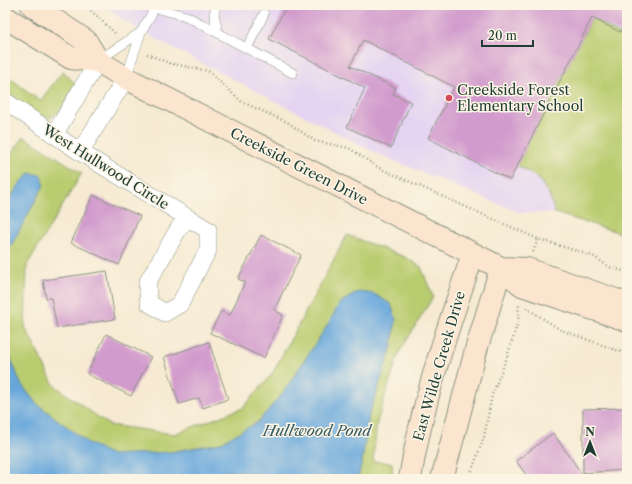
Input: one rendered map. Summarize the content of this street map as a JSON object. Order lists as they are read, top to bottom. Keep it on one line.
{"streets":{"main road":["Creekside Green Drive","East Wilde Creek Drive"],"street":["West Hullwood Circle"]},"crossings":[["Creekside Green Drive","East Wilde Creek Drive"]],"water":["Hullwood Pond"],"places":["Creekside Forest Elementary School"],"scale_bar":"20 m","north":"top"}
